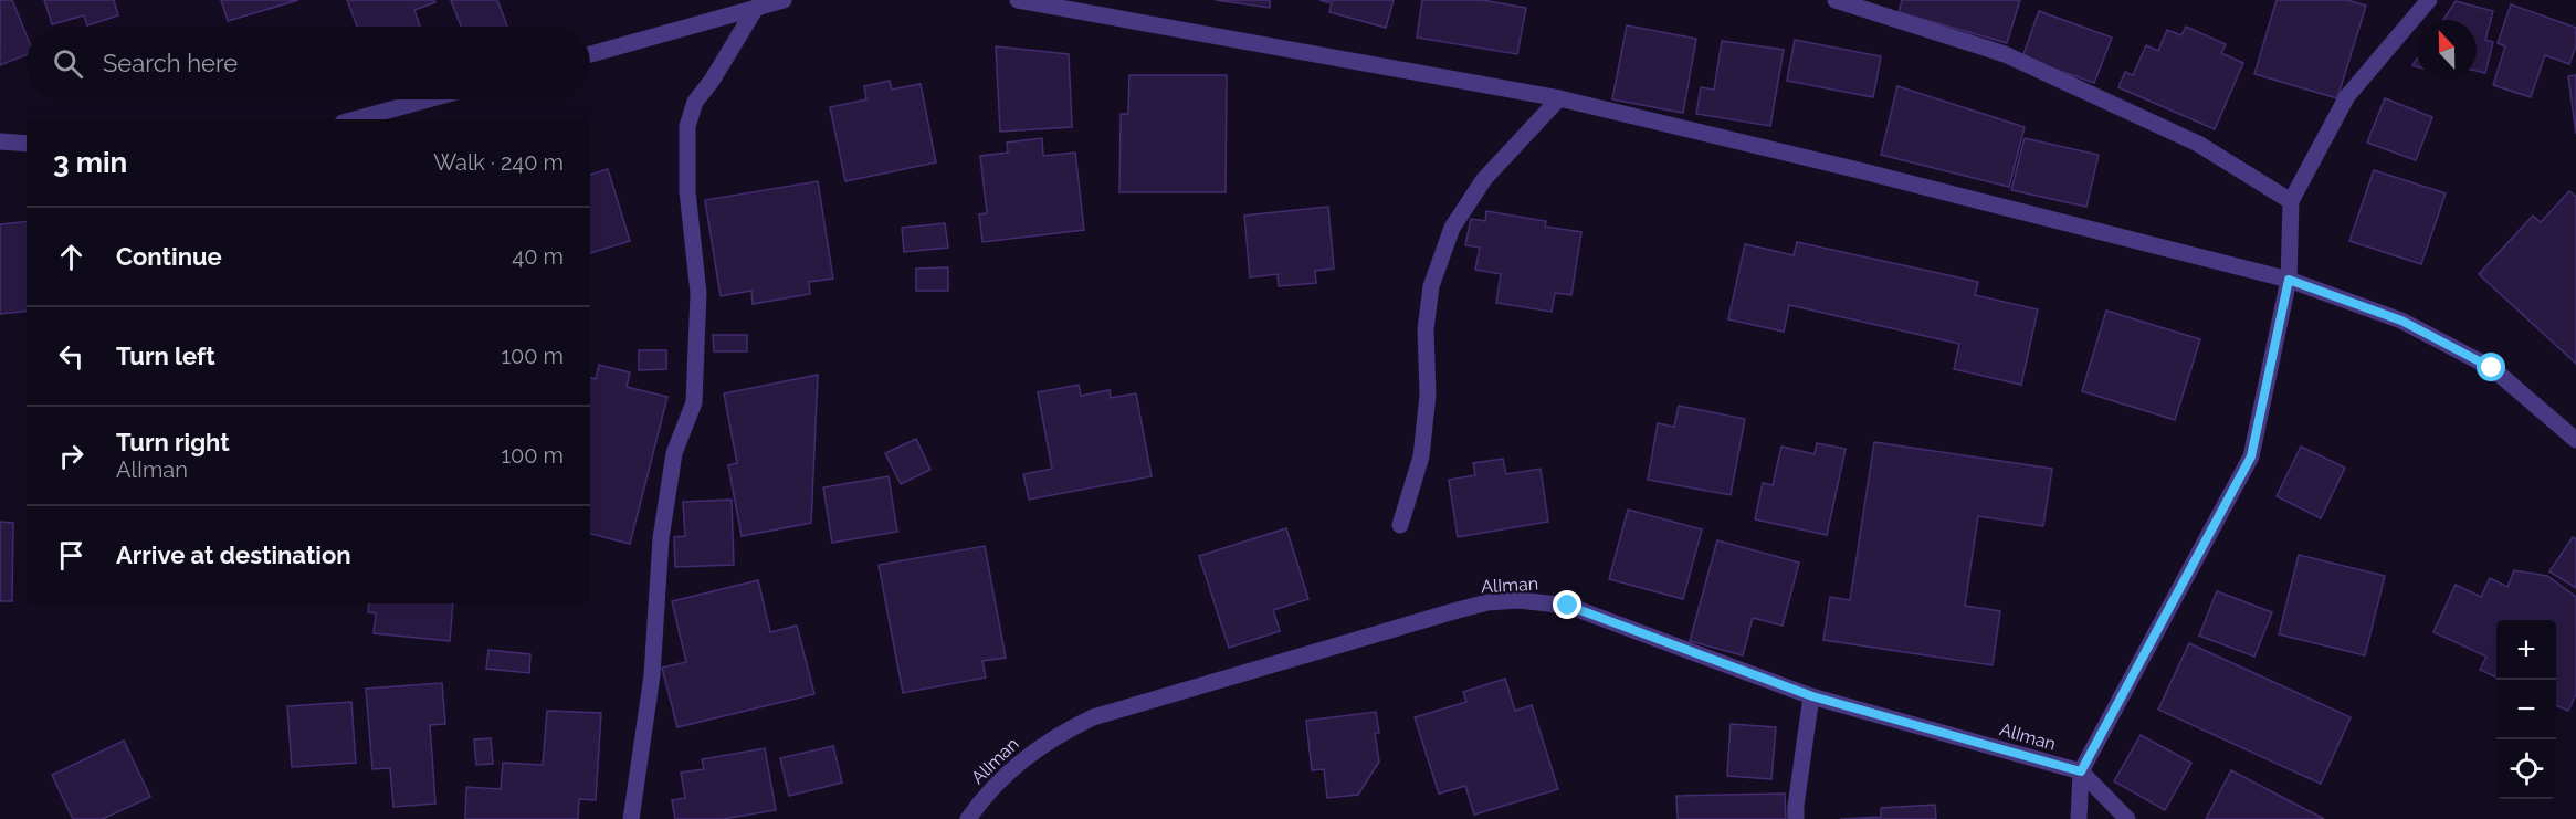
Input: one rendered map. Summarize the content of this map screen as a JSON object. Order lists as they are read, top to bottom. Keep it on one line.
{"streets":{"street":["AlIman"]},"north":"top","page":{"search":"Search here","heading":["3 min","Walk · 240 m"],"list":[["Continue","40 m"],["Turn left","100 m"],["Turn right","AlIman","100 m"],"Arrive at destination"],"map_buttons":["+","−"]}}
